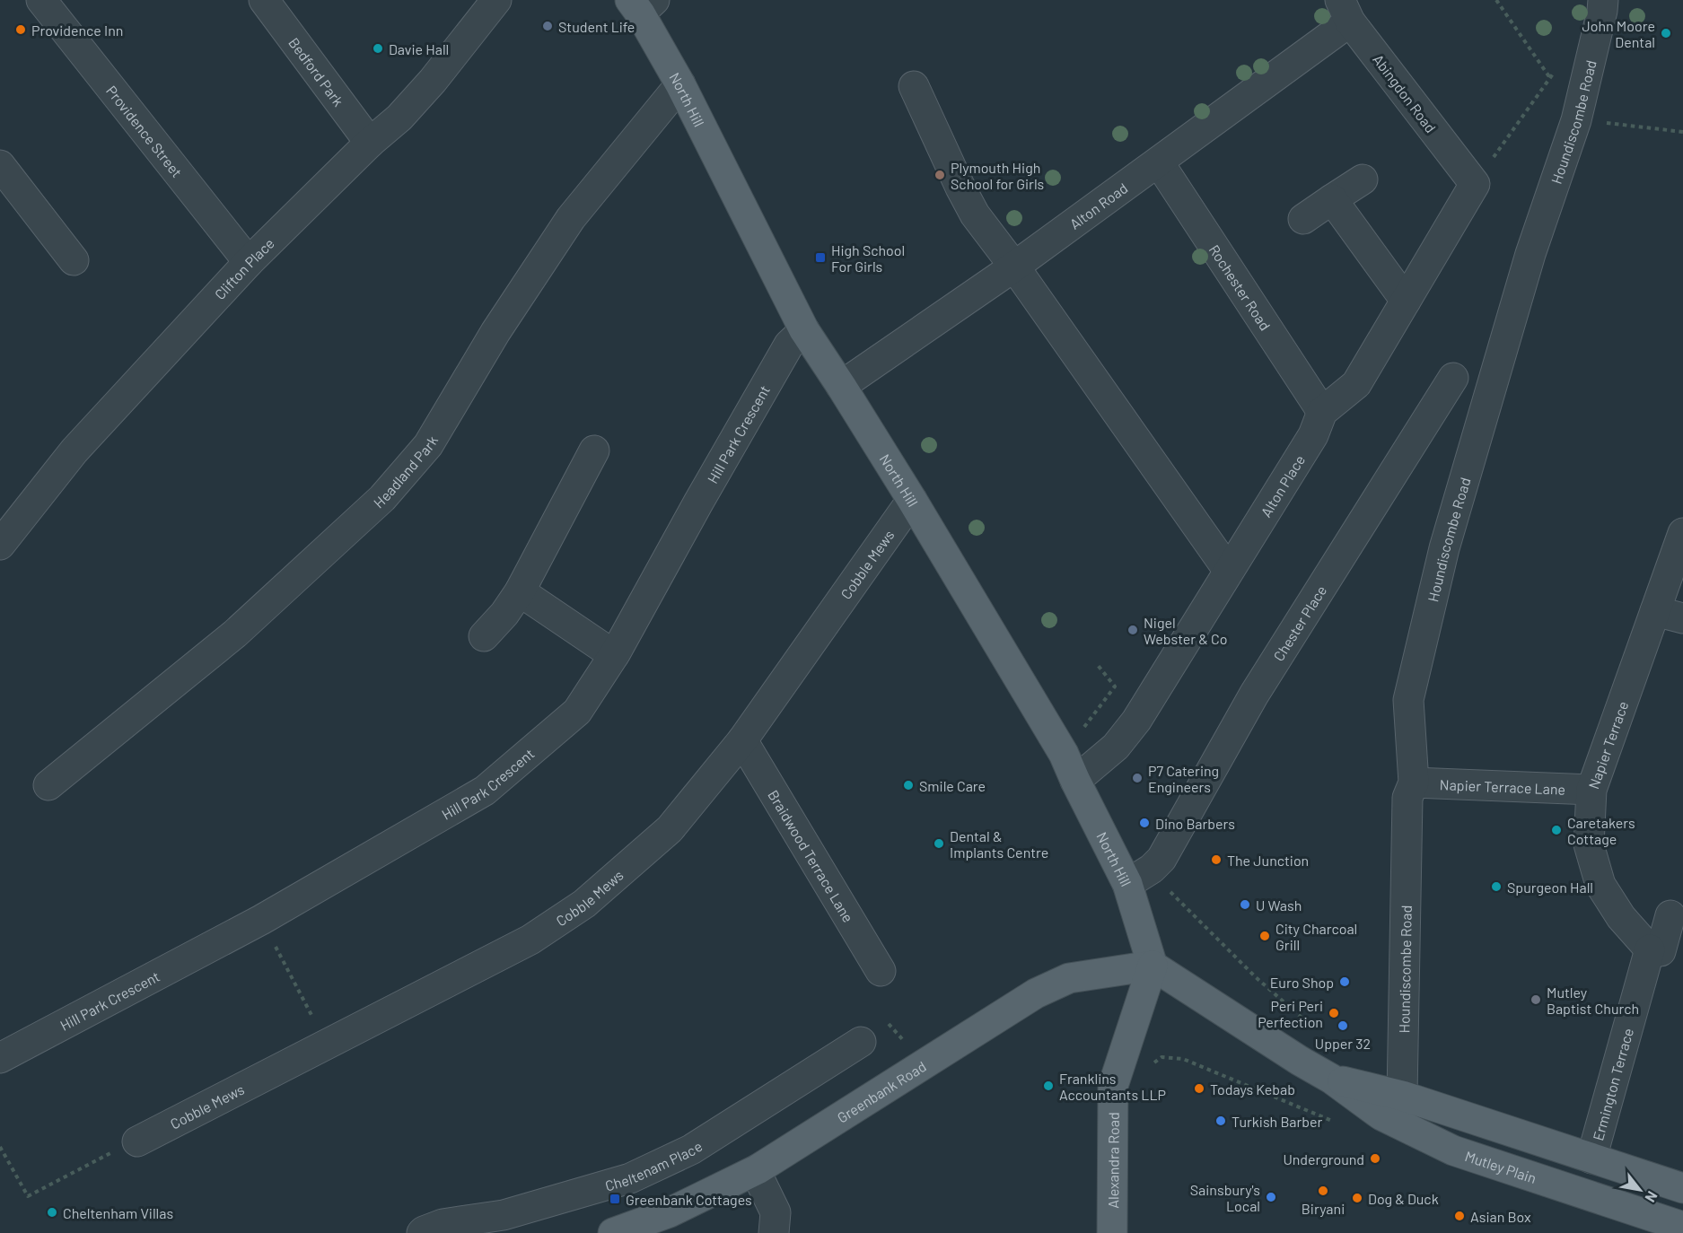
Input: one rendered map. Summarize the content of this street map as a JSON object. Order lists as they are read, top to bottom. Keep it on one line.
{"streets":{"main road":["North Hill","Greenbank Road","Alexandra Road","Mutley Plain"],"street":["Bedford Park","Abingdon Road","Houndiscombe Road","Providence Street","Alton Road","Clifton Place","Rochester Road","Hill Park Crescent","Headland Park","Alton Place","Cobble Mews","Chester Place","Napier Terrace","Napier Terrace Lane","Braidwood Terrace Lane","Ermington Terrace","Cheltenam Place"]},"crossings":[["Bedford Park","Clifton Place"],["Abingdon Road","Alton Road"],["Abingdon Road","Alton Place"],["North Hill","Alton Road"],["North Hill","Hill Park Crescent"],["North Hill","Headland Park"],["North Hill","Alton Place"],["North Hill","Cobble Mews"],["North Hill","Chester Place"],["North Hill","Greenbank Road"],["North Hill","Alexandra Road"],["North Hill","Mutley Plain"],["Houndiscombe Road","Napier Terrace Lane"],["Houndiscombe Road","Mutley Plain"],["Providence Street","Clifton Place"],["Alton Road","Rochester Road"],["Rochester Road","Alton Place"],["Cobble Mews","Braidwood Terrace Lane"],["Napier Terrace","Napier Terrace Lane"],["Napier Terrace","Ermington Terrace"],["Ermington Terrace","Mutley Plain"],["Greenbank Road","Alexandra Road"],["Greenbank Road","Mutley Plain"],["Alexandra Road","Mutley Plain"]],"places":{"other":["Student Life","Providence Inn","John Moore Dental","Davie Hall","Plymouth High School for Girls","Nigel Webster & Co","P7 Catering Engineers","Smile Care","Dino Barbers","Caretakers Cottage","Dental & Implants Centre","The Junction","Spurgeon Hall","U Wash","City Charcoal Grill","Euro Shop","Mutley Baptist Church","Peri Peri Perfection","Upper 32","Franklins Accountants LLP","Todays Kebab","Turkish Barber","Underground","Biryani","Sainsbury's Local","Dog & Duck","Cheltenham Villas","Asian Box"],"transit":["High School For Girls","Greenbank Cottages"]},"north":"bottom right"}
